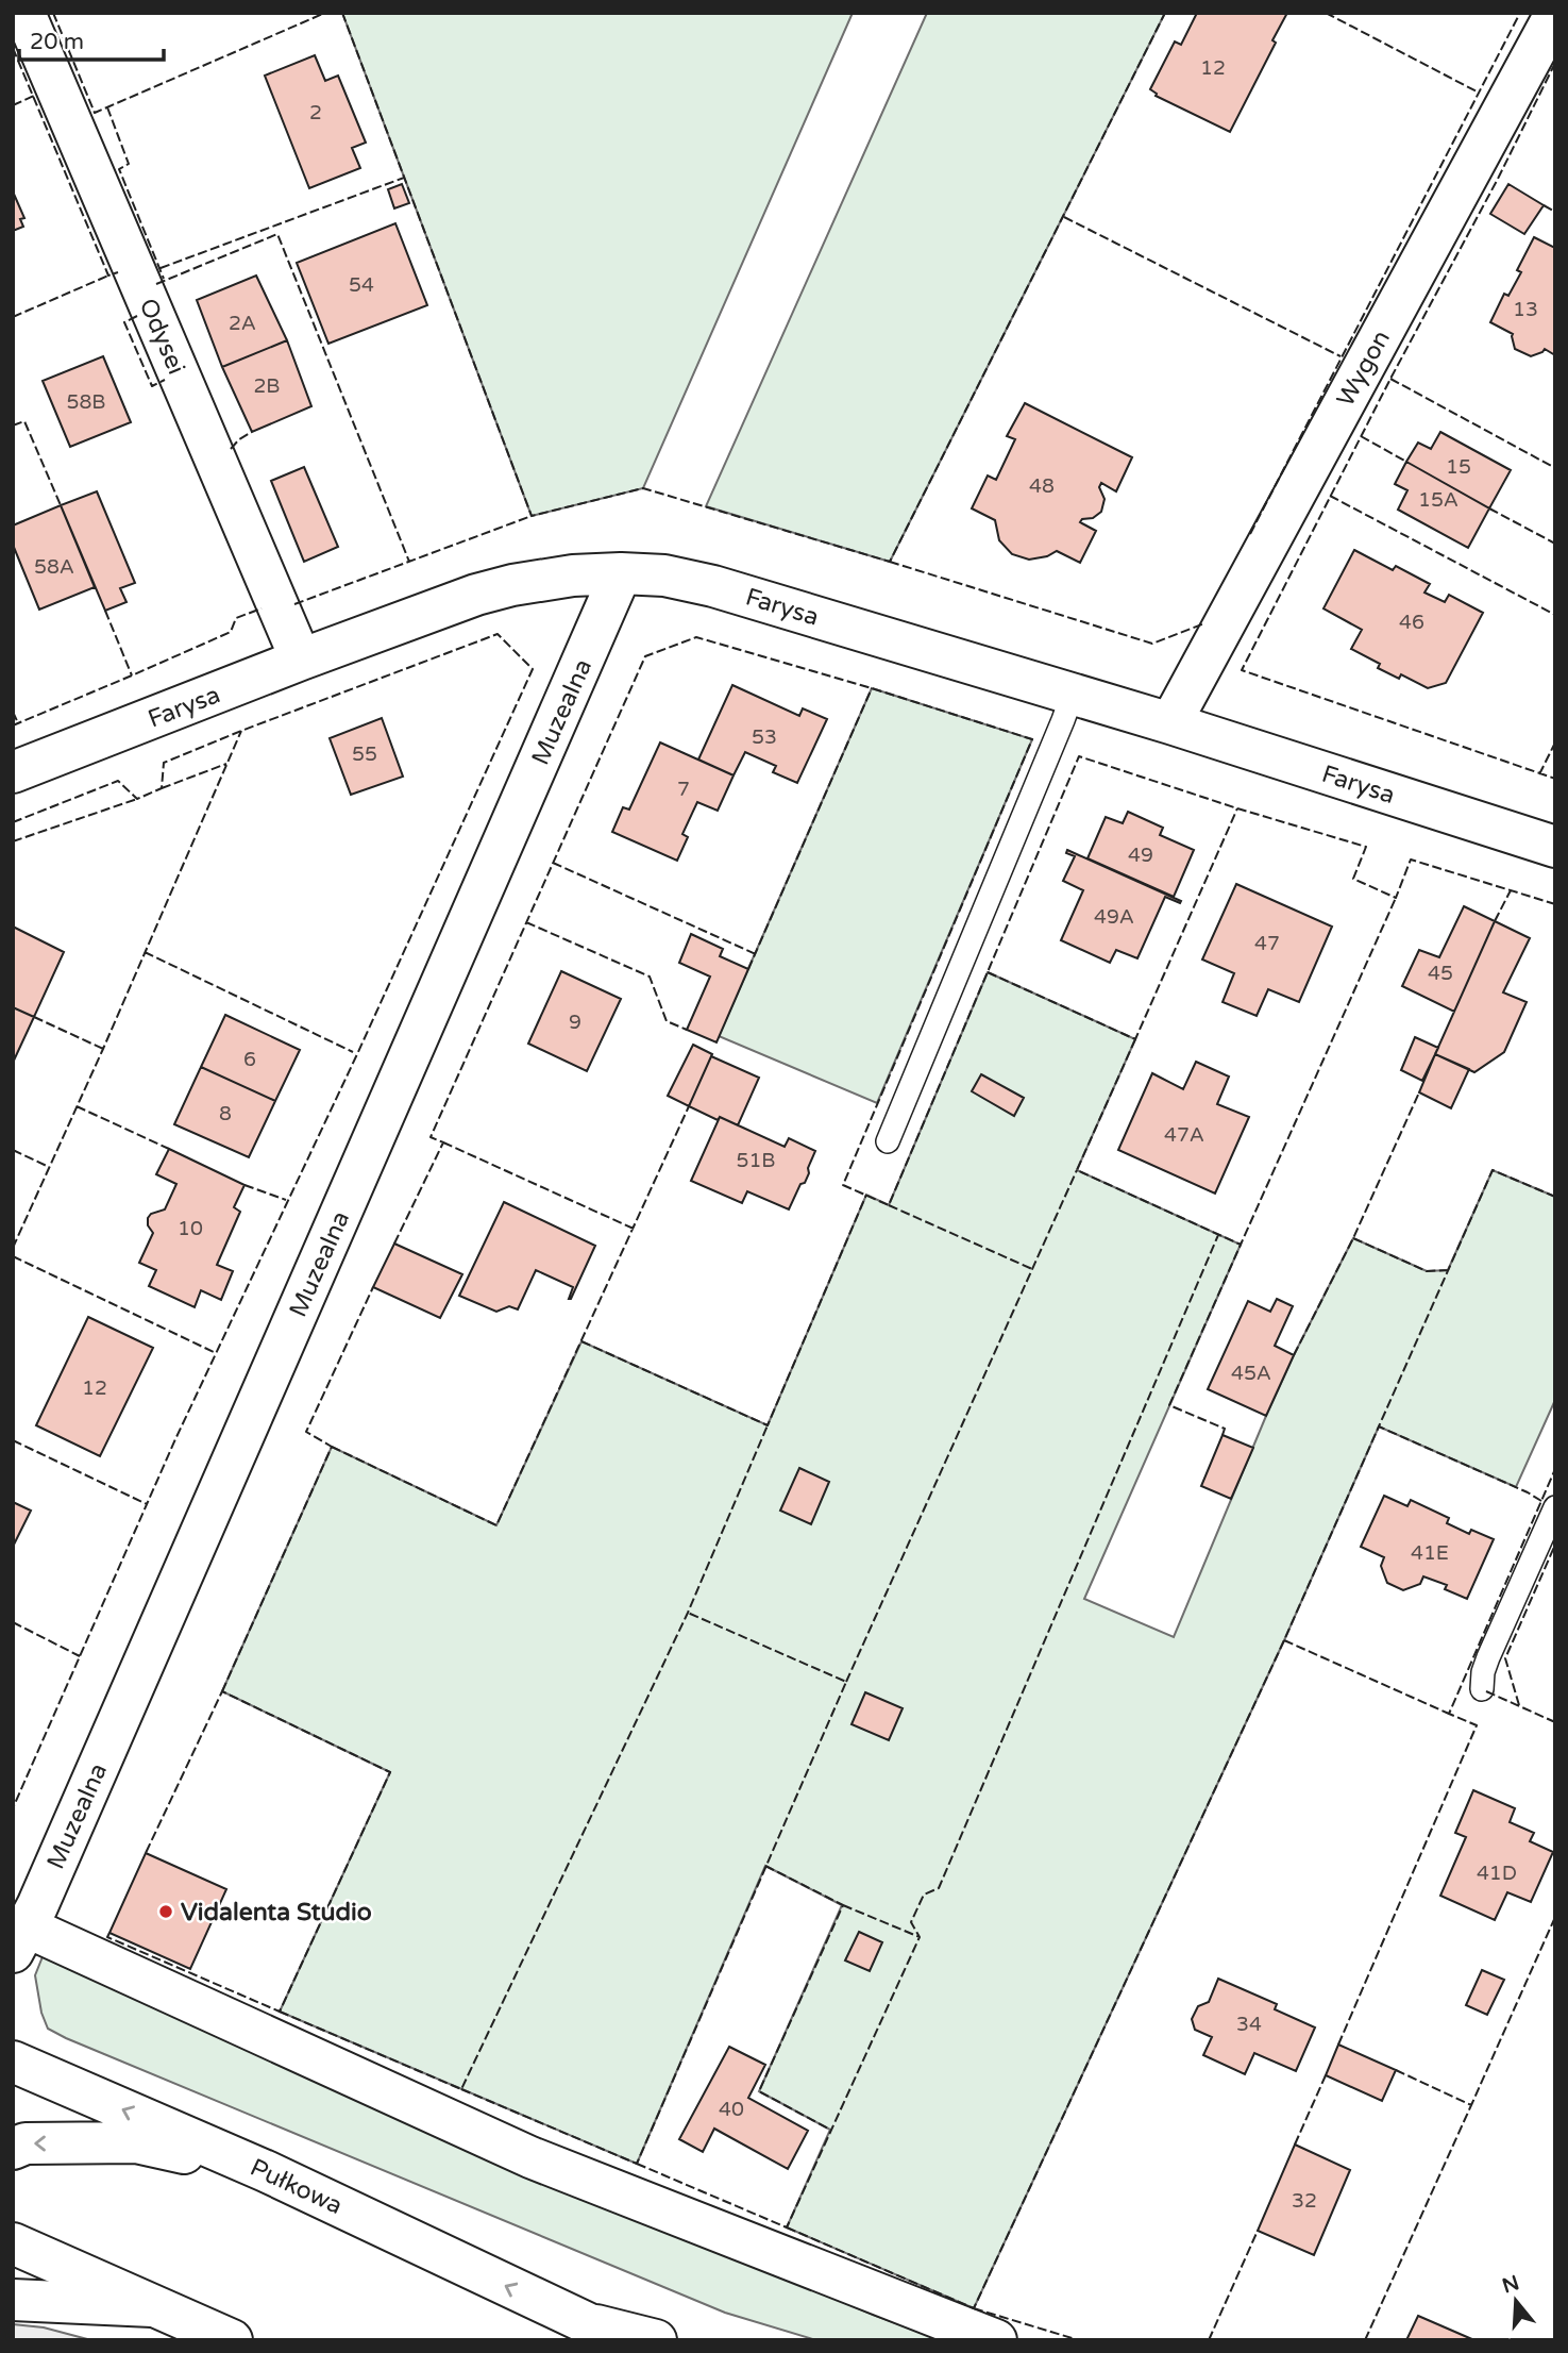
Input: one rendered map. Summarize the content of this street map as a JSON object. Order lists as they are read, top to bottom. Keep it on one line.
{"streets":{"main road":["Odysei","Wygon","Farysa","Muzealna","Pułkowa"]},"crossings":[["Odysei","Farysa"],["Wygon","Farysa"],["Farysa","Muzealna"]],"places":["Vidalenta Studio"],"house_numbers":["12","2","54","13","2A","2B","58B","15","48","15A","58A","46","53","55","7","49","49A","47","45","9","6","8","47A","51B","10","45A","12","41E","41D","34","40","32"],"scale_bar":"20 m","north":"top"}
